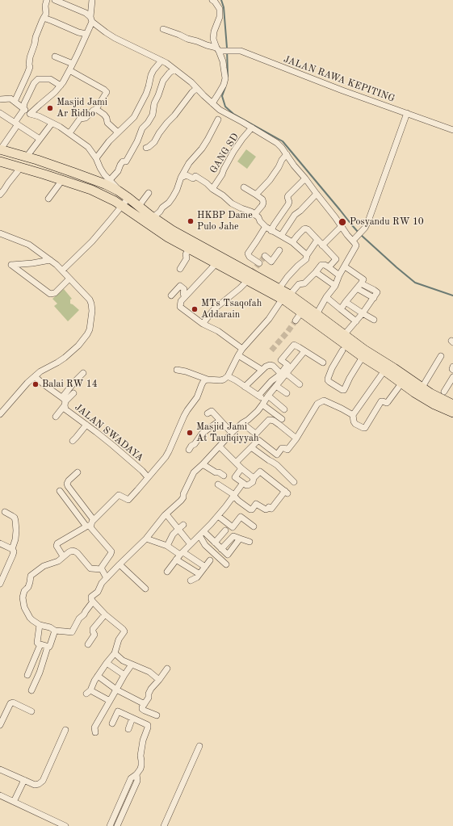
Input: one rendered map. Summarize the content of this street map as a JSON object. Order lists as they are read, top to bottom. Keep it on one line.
{"streets":{"street":["JALAN RAWA KEPITING","GANG SD","JALAN SWADAYA"]},"places":["Masjid Jami Ar Ridho","HKBP Dame Pulo Jahe","Posyandu RW 10","MTs Tsaqofah Addarain","Balai RW 14","Masjid Jami At Taufiqiyyah"]}
